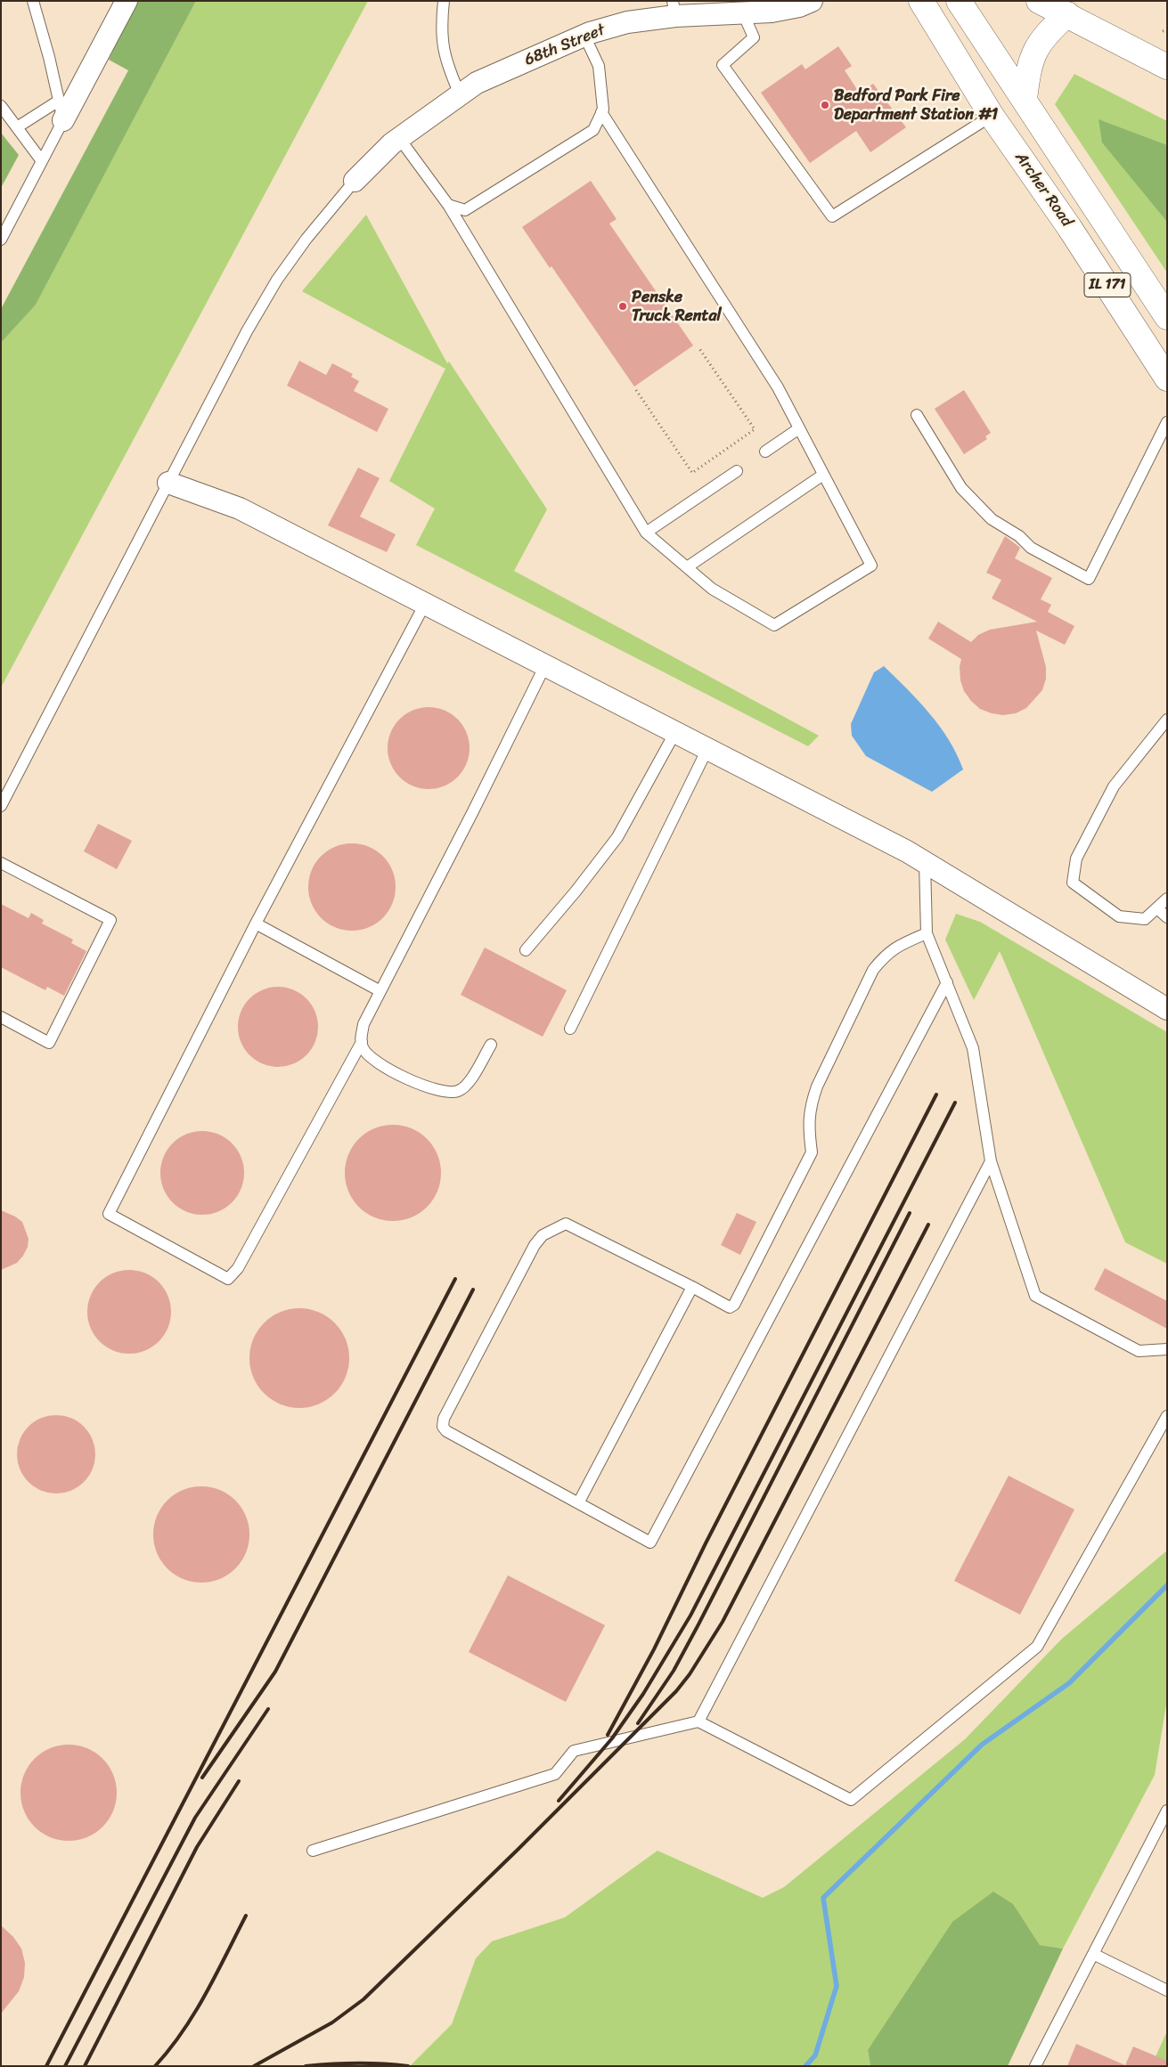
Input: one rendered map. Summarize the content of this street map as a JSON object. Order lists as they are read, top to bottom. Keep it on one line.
{"streets":{"main road":["Archer Road","IL 171"],"street":["68th Street"]},"places":["Bedford Park Fire Department Station #1","Penske Truck Rental"]}
